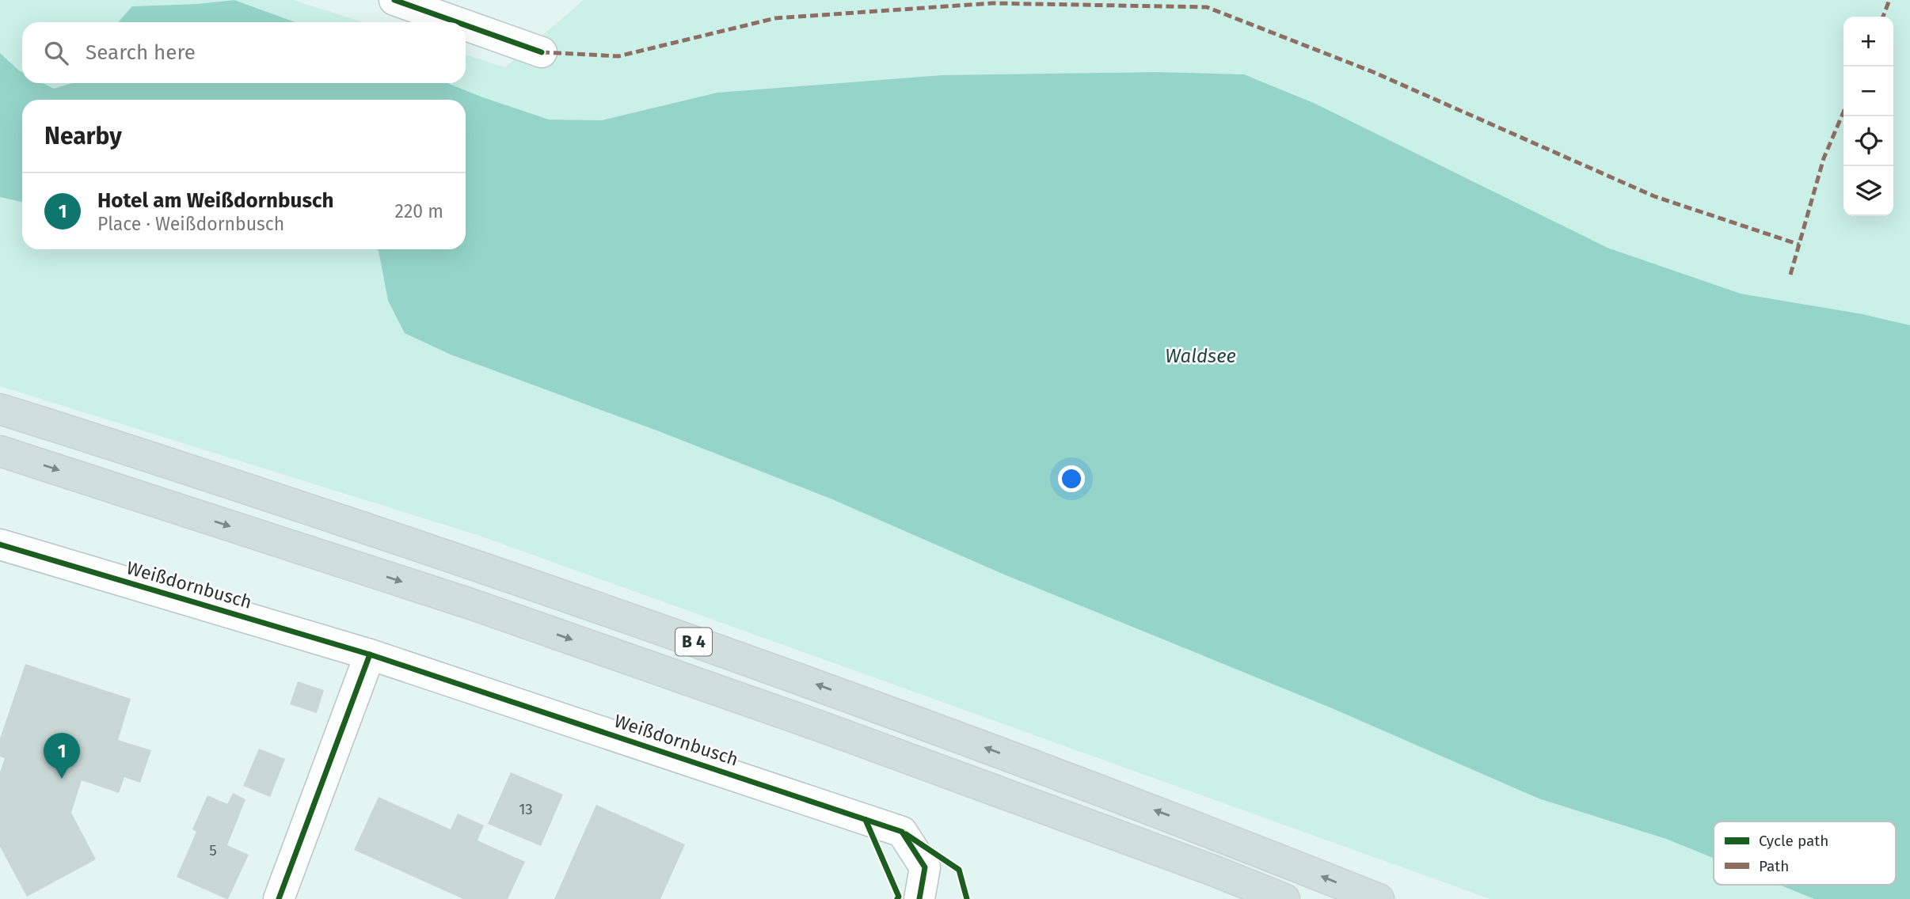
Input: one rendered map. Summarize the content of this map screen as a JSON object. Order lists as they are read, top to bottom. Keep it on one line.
{"streets":{"highway":["B 4"],"street":["Weißdornbusch"]},"water":["Waldsee"],"house_numbers":["13","5"],"legend":["Cycle path","Path"],"page":{"map_buttons":["+","−"],"search":"Search here","heading":"Nearby","list":[{"mark":"1","name":"Hotel am Weißdornbusch","note":"Place · Weißdornbusch","value":"220 m"}],"pins":"1"}}
